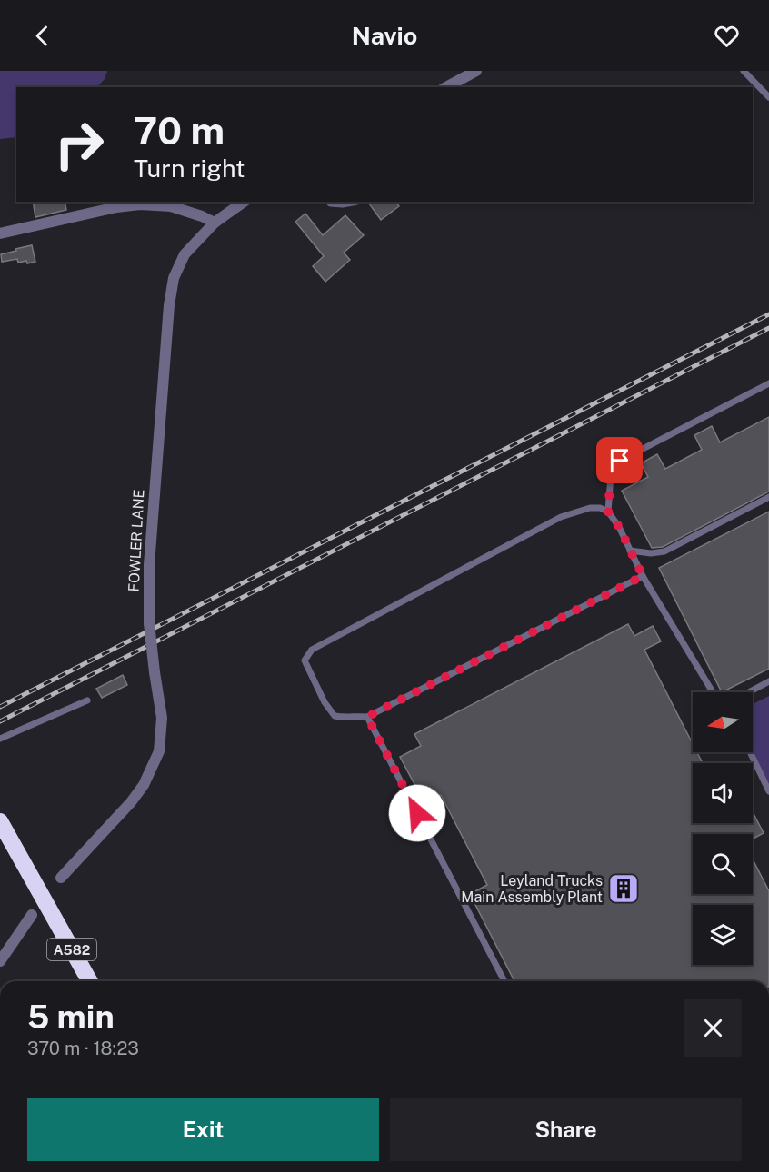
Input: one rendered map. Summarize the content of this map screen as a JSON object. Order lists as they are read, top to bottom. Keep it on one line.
{"streets":{"highway":["A582"],"street":["FOWLER LANE"]},"places":{"building":["Leyland Trucks Main Assembly Plant"]},"north":"left","page":{"header":"Navio","turn":["70 m","Turn right"],"heading":["5 min","370 m · 18:23"],"buttons":["Exit","Share"]}}
